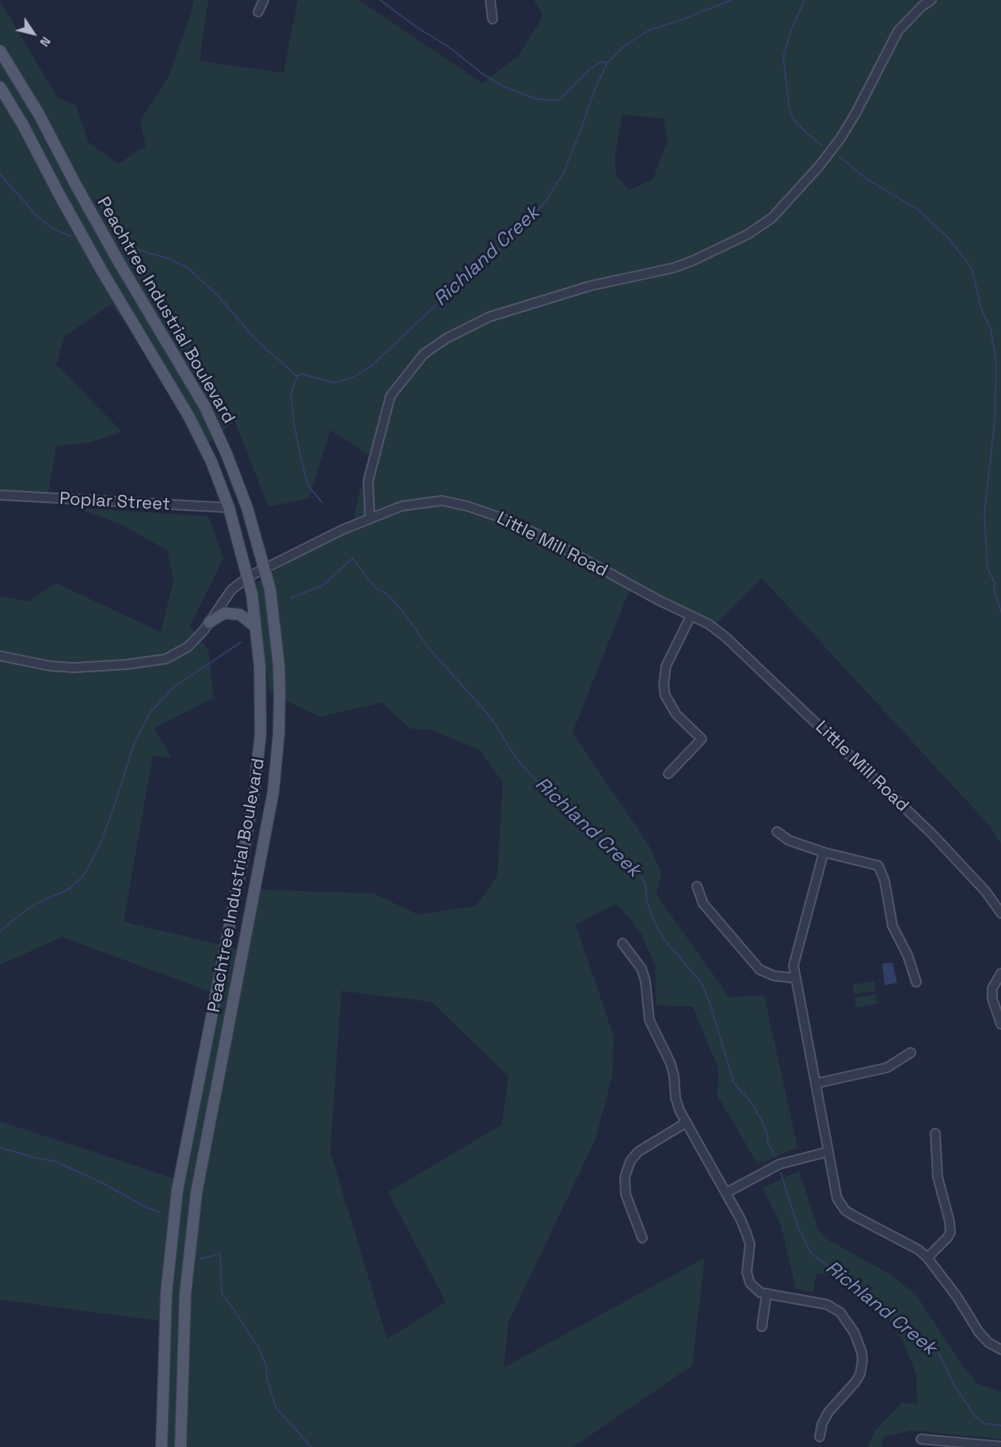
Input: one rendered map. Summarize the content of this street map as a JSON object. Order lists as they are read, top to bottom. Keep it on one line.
{"streets":{"main road":["Peachtree Industrial Boulevard"],"street":["Poplar Street","Little Mill Road"]},"crossings":[["Peachtree Industrial Boulevard","Poplar Street"],["Peachtree Industrial Boulevard","Little Mill Road"]],"water":["Richland Creek"],"north":"bottom right"}
